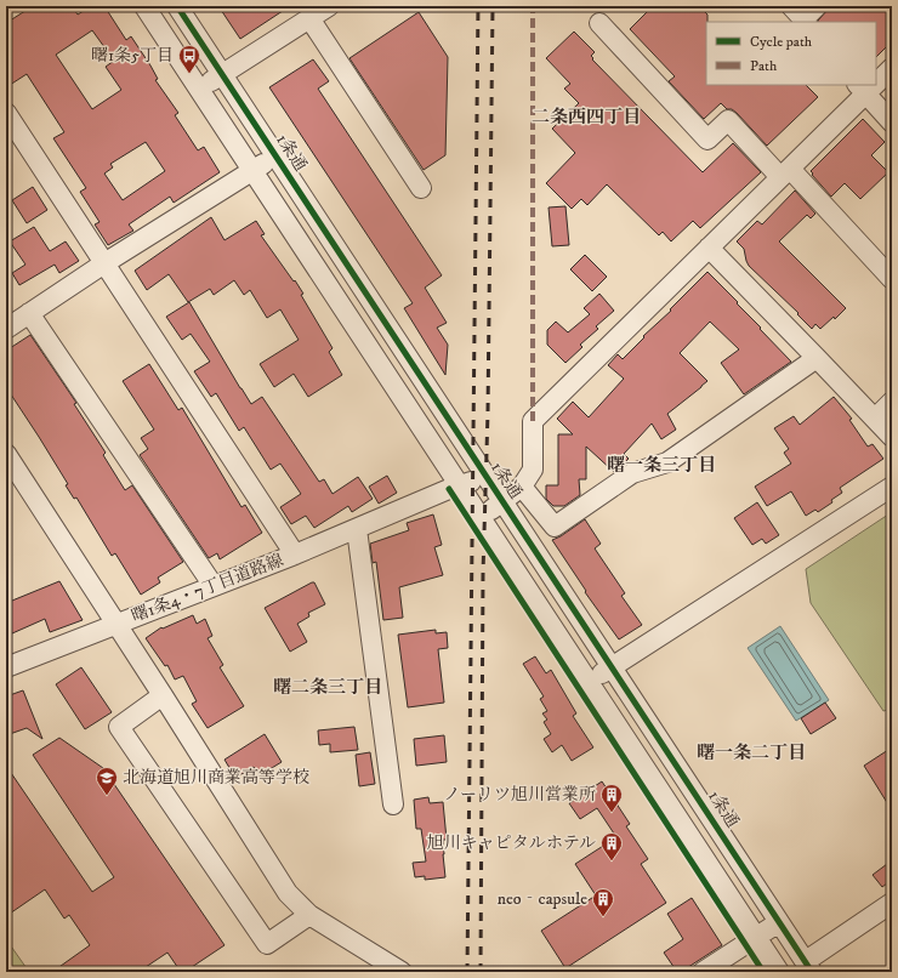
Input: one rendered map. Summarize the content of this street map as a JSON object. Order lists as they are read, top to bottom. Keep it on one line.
{"streets":{"street":["1条通","曙1条4・7丁目道路線"]},"crossings":[["1条通","曙1条4・7丁目道路線"]],"districts":["二条西四丁目","曙一条三丁目","曙二条三丁目","曙一条二丁目"],"places":{"bus stop":["曙1条5丁目"],"school or university":["北海道旭川商業高等学校"],"building":["ノーリツ旭川営業所","旭川キャピタルホテル","neo‐capsule"]},"legend":["Cycle path","Path"]}
